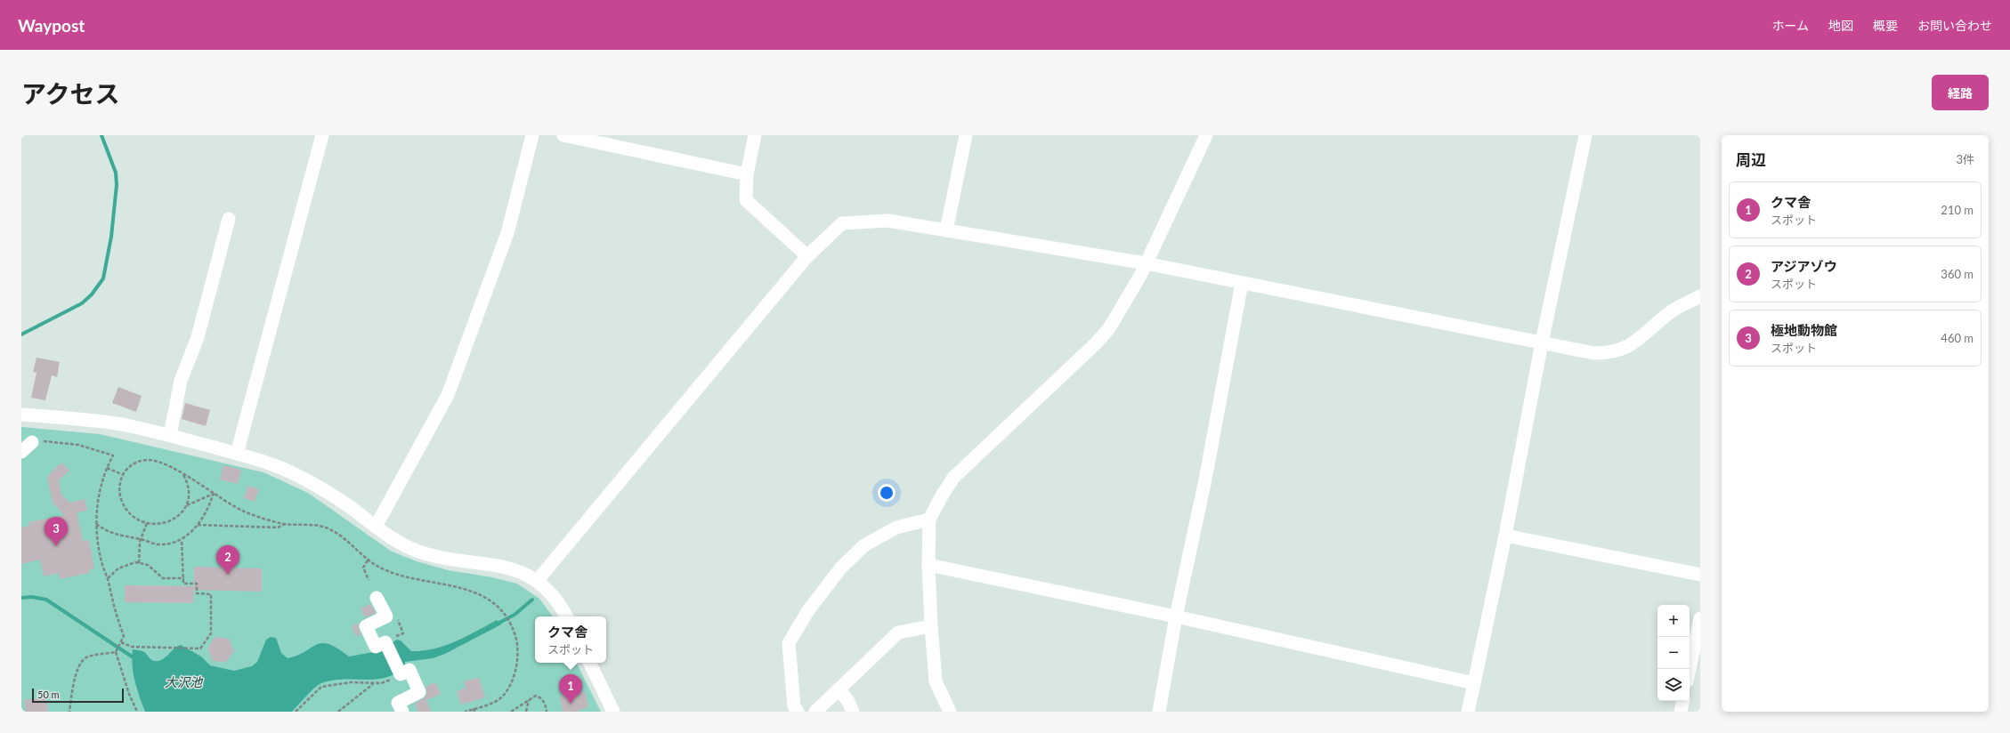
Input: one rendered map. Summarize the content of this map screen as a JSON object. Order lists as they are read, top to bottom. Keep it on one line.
{"water":["大沢池"],"scale_bar":"50 m","page":{"header":"Waypost","nav":["ホーム","地図","概要","お問い合わせ"],"title":"アクセス","buttons":"経路","heading":["周辺","3件"],"list":[{"mark":"1","name":"クマ舎","note":"スポット","value":"210 m"},{"mark":"2","name":"アジアゾウ","note":"スポット","value":"360 m"},{"mark":"3","name":"極地動物館","note":"スポット","value":"460 m"}],"pins":["3","2","1"],"map_buttons":["+","−"],"popup":["クマ舎","スポット"],"scale":"50 m"}}
